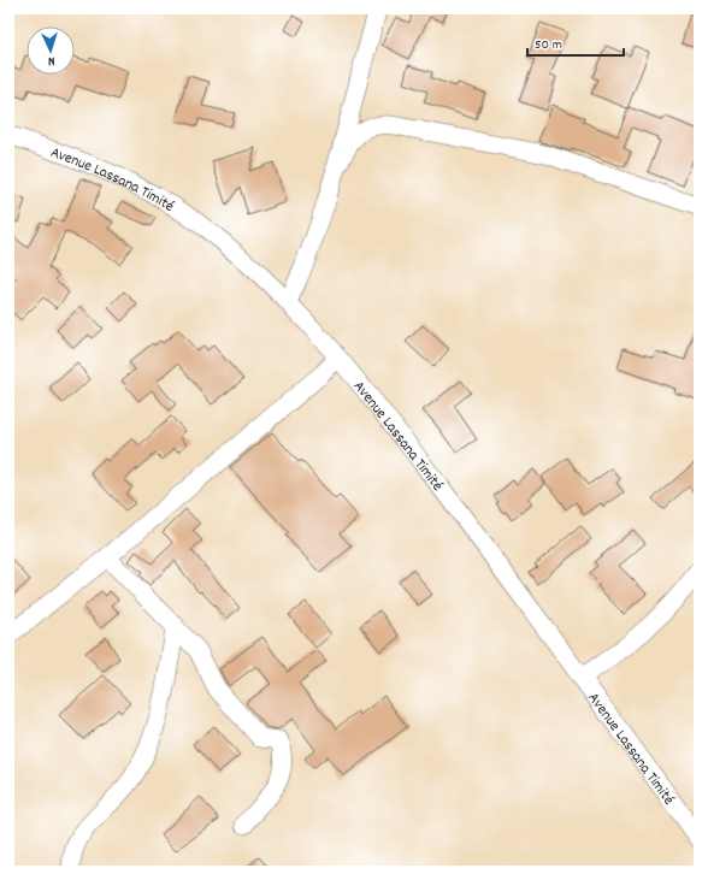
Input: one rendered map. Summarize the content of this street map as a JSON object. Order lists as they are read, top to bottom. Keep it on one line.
{"streets":{"street":["Avenue Lassana Timité"]},"scale_bar":"50 m","north":"bottom"}
